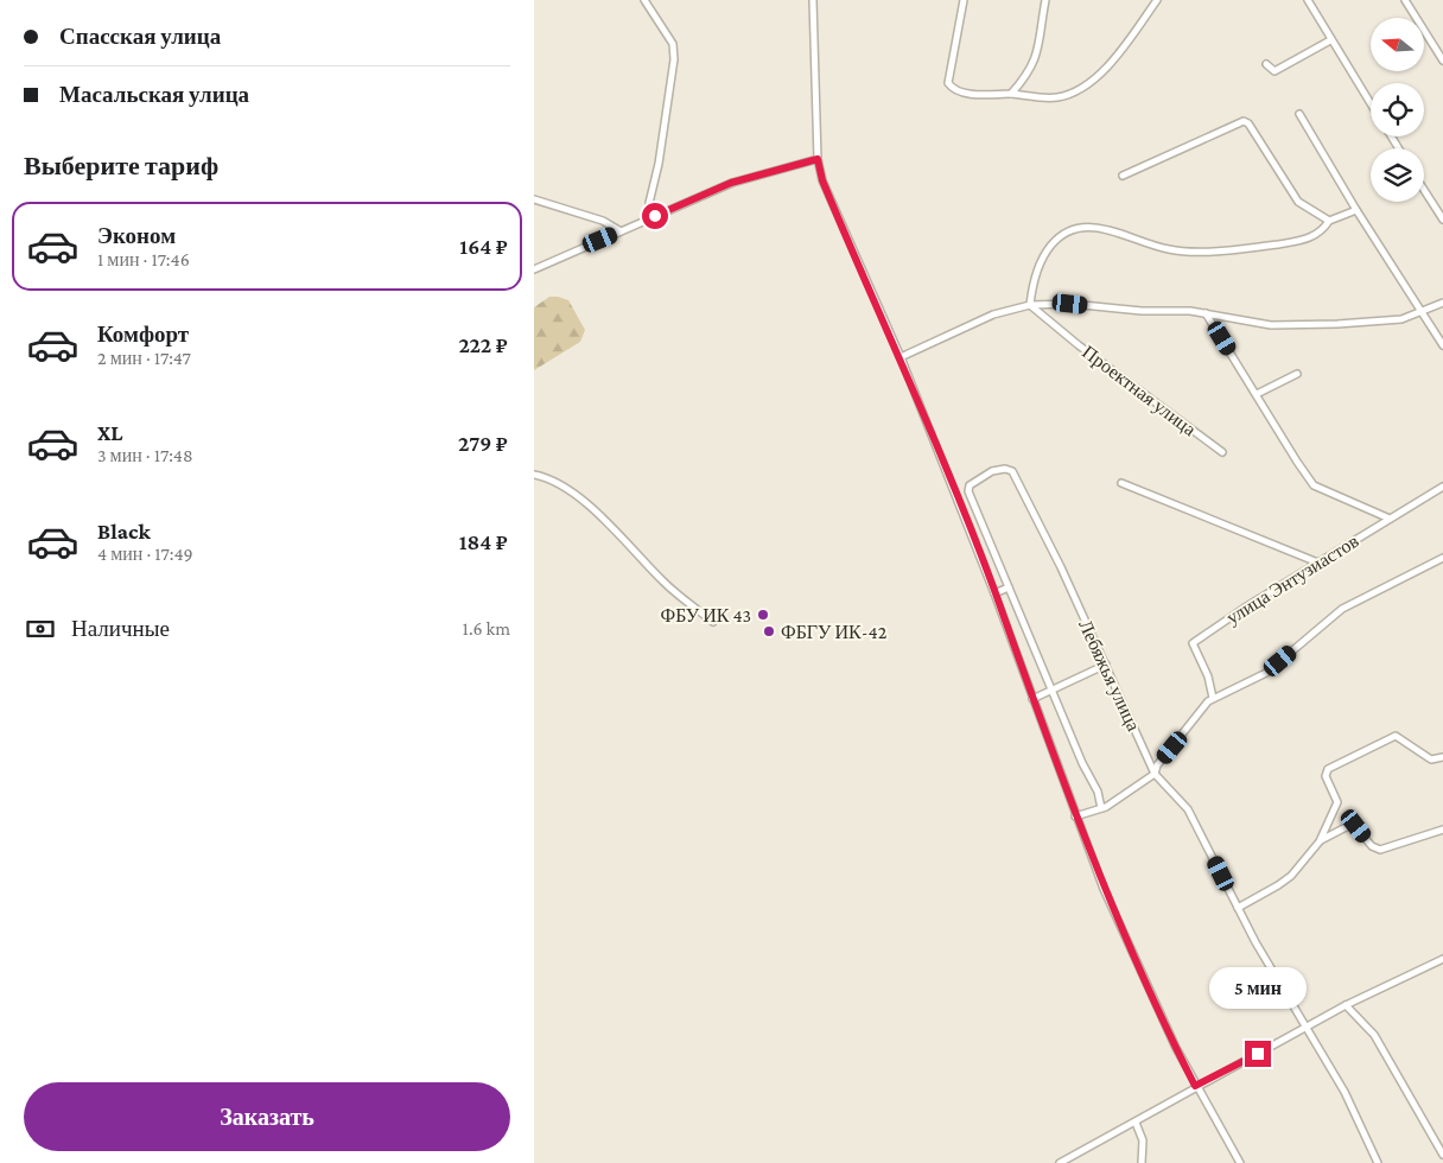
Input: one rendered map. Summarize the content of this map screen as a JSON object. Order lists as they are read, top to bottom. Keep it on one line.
{"streets":{"street":["Проектная улица","улица Энтузиастов","Лебяжья улица"]},"places":["ФБУ ИК 43","ФБГУ ИК-42"],"north":"left","page":{"banner":["Спасская улица","Масальская улица"],"heading":"Выберите тариф","list":[{"name":"Эконом","note":"1 мин · 17:46","value":"164 ₽"},{"name":"Комфорт","note":"2 мин · 17:47","value":"222 ₽"},{"name":"XL","note":"3 мин · 17:48","value":"279 ₽"},{"name":"Black","note":"4 мин · 17:49","value":"184 ₽"}],"pay":["Наличные","1.6 km"],"bubble":"5 мин","buttons":"Заказать"}}
